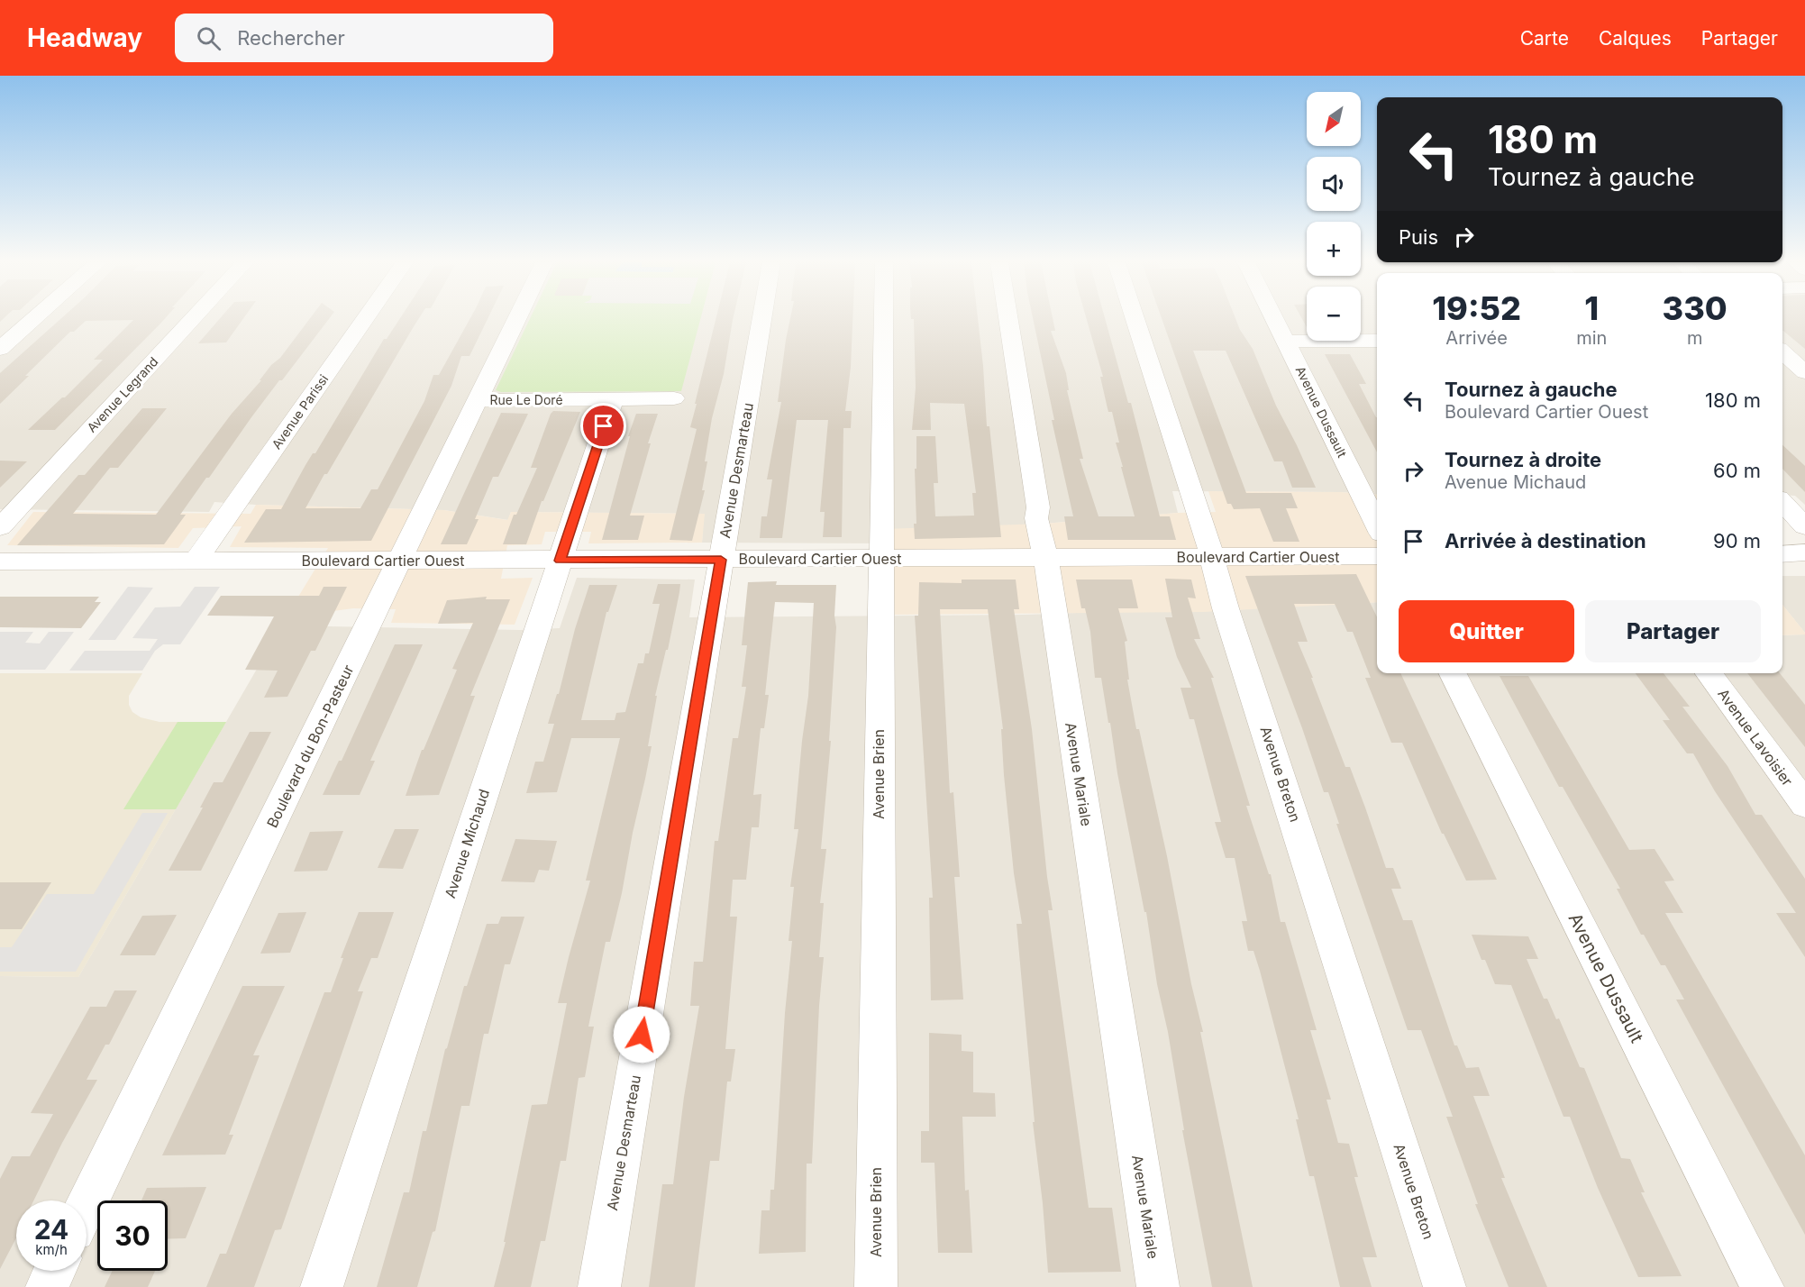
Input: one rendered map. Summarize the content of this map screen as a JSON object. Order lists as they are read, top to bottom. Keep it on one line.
{"streets":{"street":["Avenue Legrand","Rue Le Doré","Avenue Parissi","Avenue Dussault","Avenue Desmarteau","Boulevard Cartier Ouest","Avenue Lavoisier","Boulevard du Bon-Pasteur","Avenue Brien","Avenue Mariale","Avenue Breton","Avenue Michaud"]},"crossings":[["Rue Le Doré","Boulevard du Bon-Pasteur"],["Rue Le Doré","Avenue Michaud"],["Avenue Parissi","Boulevard Cartier Ouest"],["Avenue Desmarteau","Boulevard Cartier Ouest"],["Boulevard Cartier Ouest","Boulevard du Bon-Pasteur"],["Boulevard Cartier Ouest","Avenue Brien"],["Boulevard Cartier Ouest","Avenue Mariale"],["Boulevard Cartier Ouest","Avenue Breton"],["Boulevard Cartier Ouest","Avenue Michaud"]],"north":"bottom left","page":{"header":"Headway","search":"Rechercher","nav":["Carte","Calques","Partager"],"map_buttons":["+","−"],"turn":["180 m","Tournez à gauche"],"then":"Puis","eta":["19:52","Arrivée","1","min","330","m"],"list":[{"name":"Tournez à gauche","note":"Boulevard Cartier Ouest","value":"180 m"},{"name":"Tournez à droite","note":"Avenue Michaud","value":"60 m"},{"name":"Arrivée à destination","value":"90 m"}],"buttons":["Quitter","Partager"],"speed":"24 km/h","limit":"30"}}
